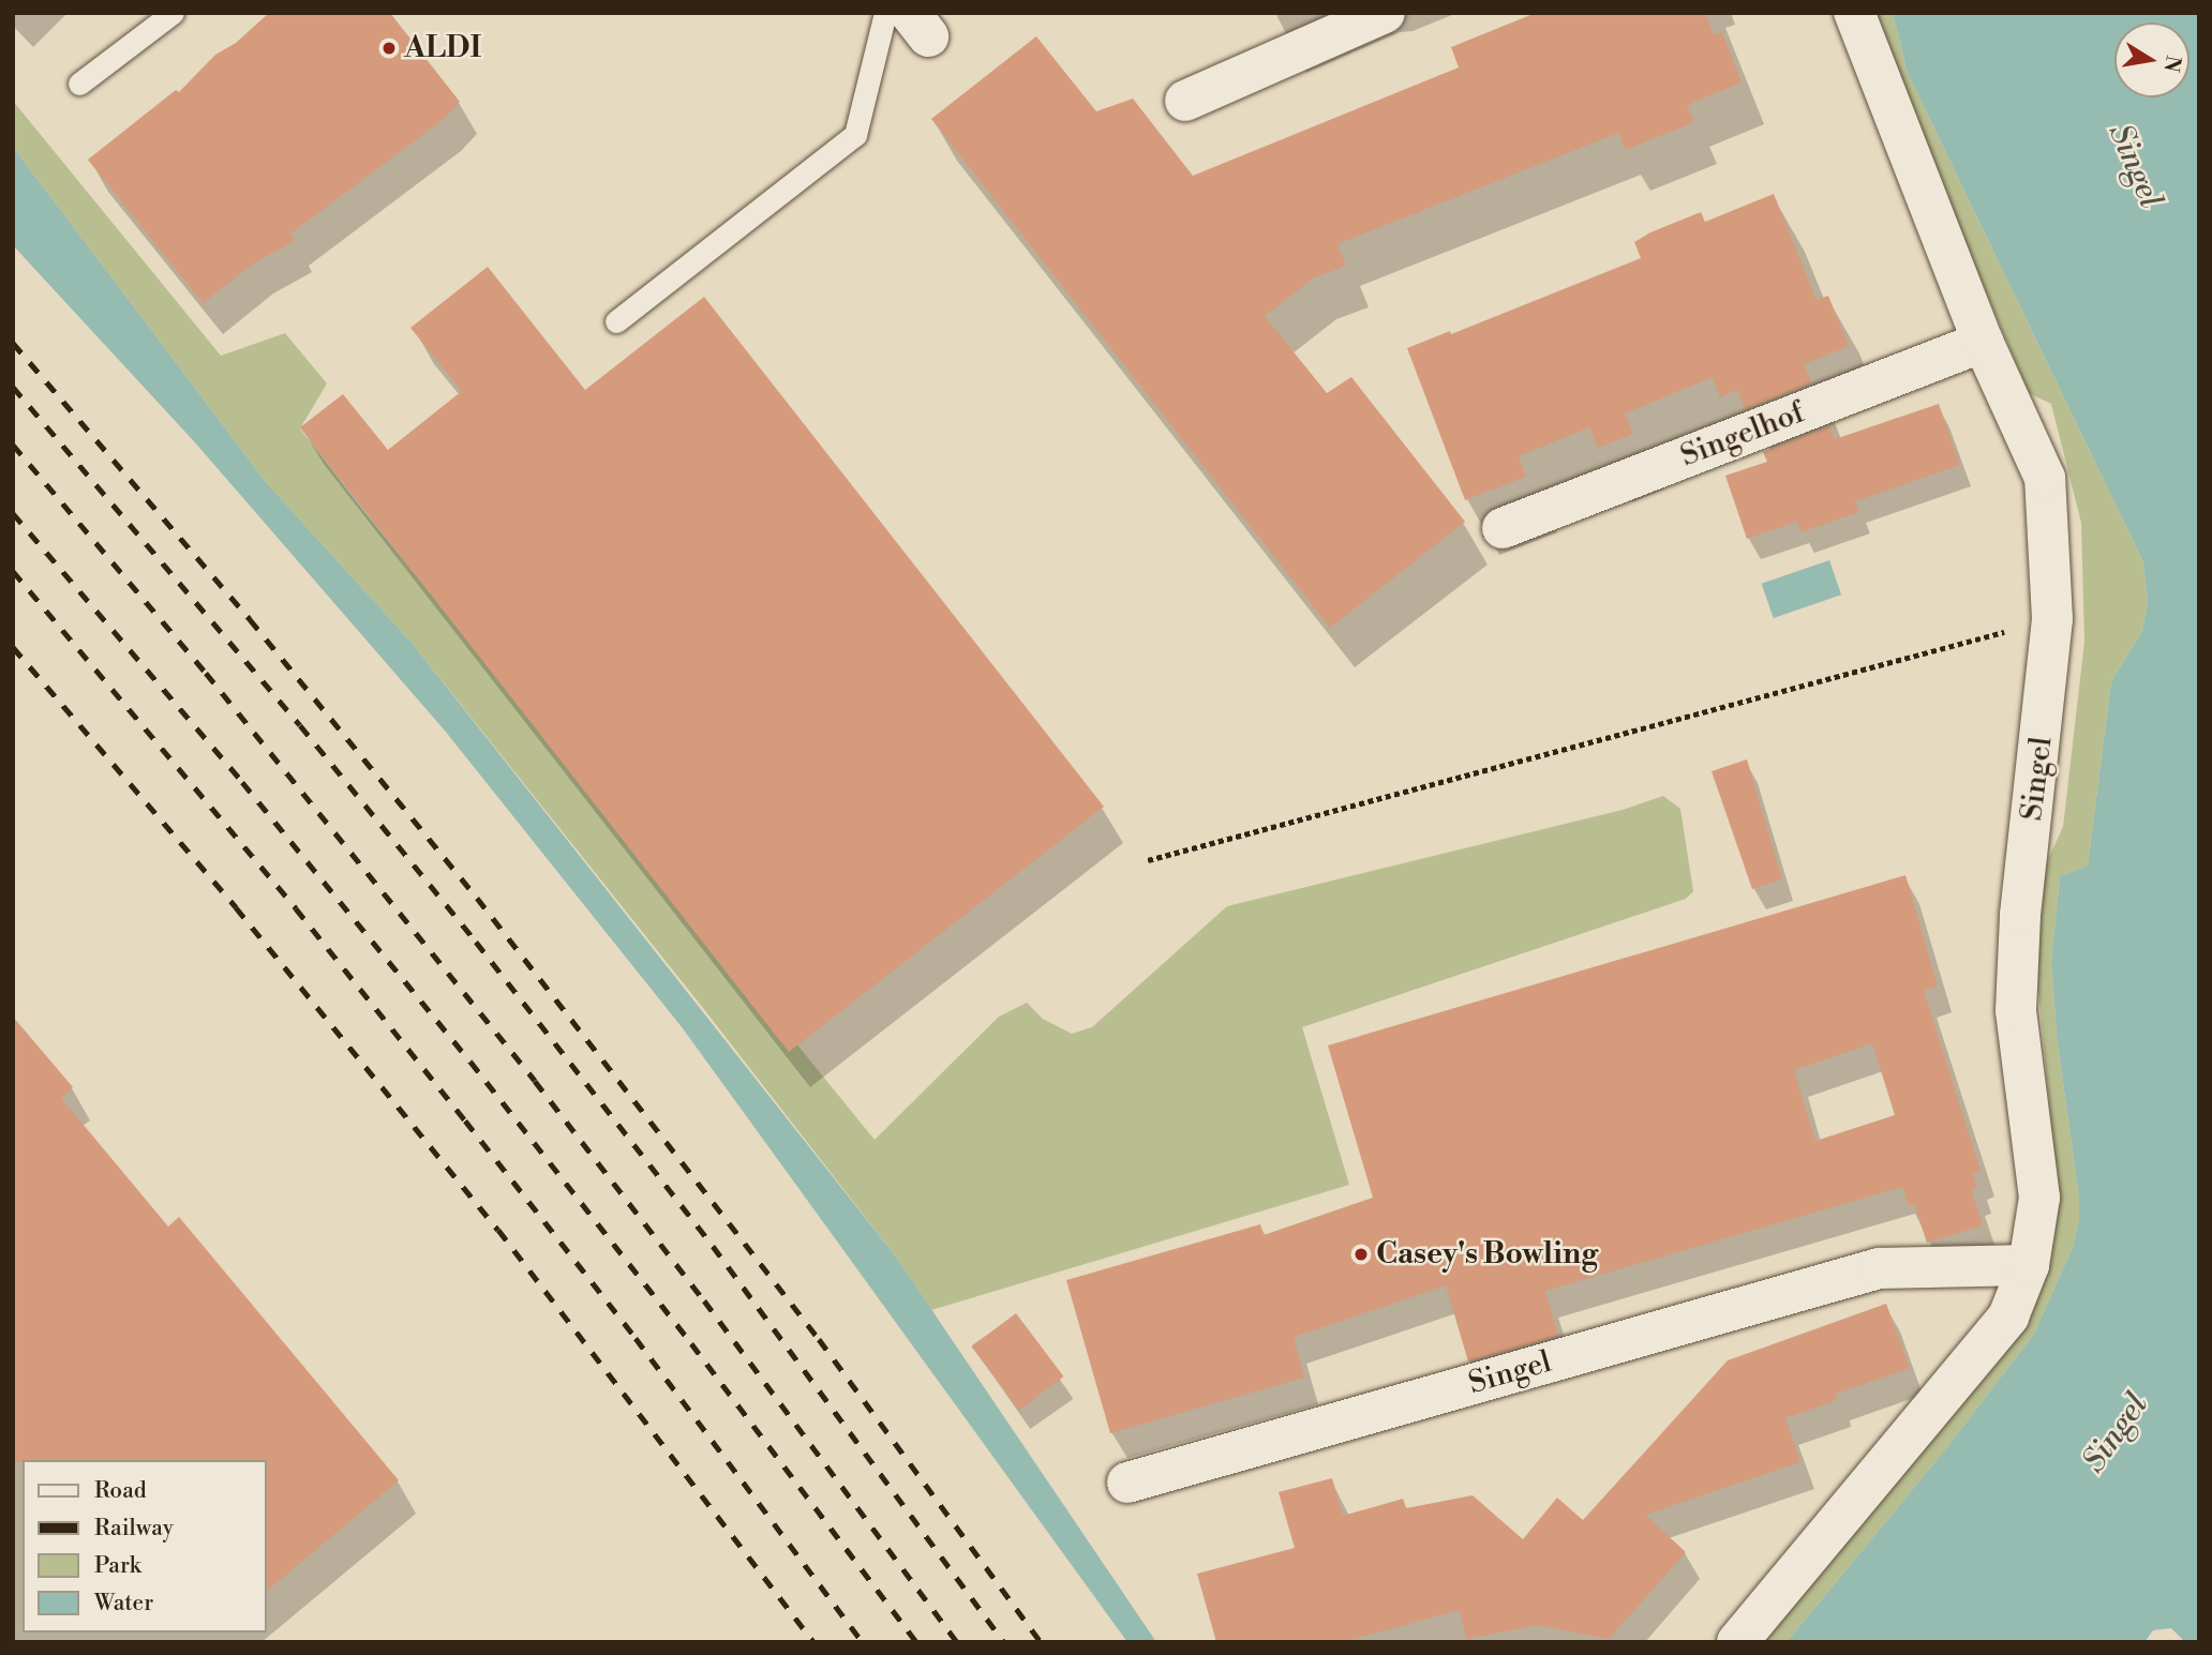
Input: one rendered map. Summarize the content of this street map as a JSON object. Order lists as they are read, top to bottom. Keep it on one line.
{"streets":{"street":["Singelhof","Singel"]},"crossings":[["Singelhof","Singel"]],"water":["Singel"],"places":["ALDI","Casey's Bowling"],"legend":["Road","Railway","Park","Water"],"north":"right"}
